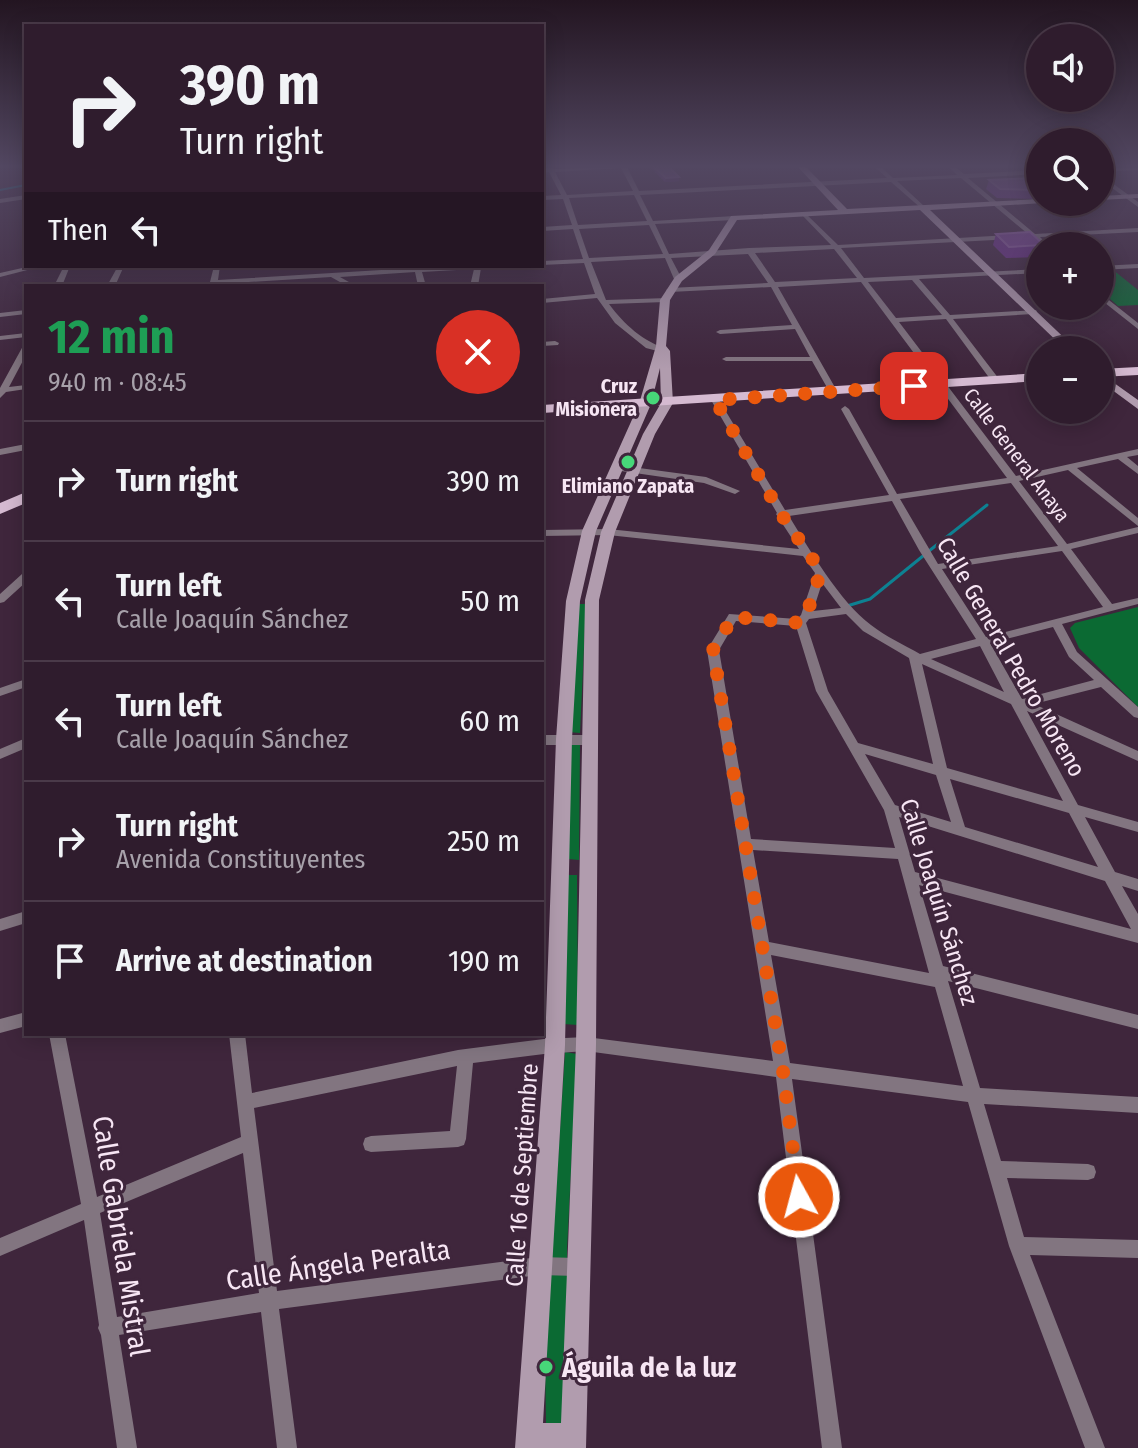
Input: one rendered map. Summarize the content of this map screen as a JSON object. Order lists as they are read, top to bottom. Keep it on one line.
{"streets":{"street":["Calle General Anaya","Calle General Pedro Moreno","Calle Joaquín Sánchez","Calle 16 de Septiembre","Calle Gabriela Mistral","Calle Ángela Peralta"]},"crossings":[["Calle 16 de Septiembre","Calle Ángela Peralta"],["Calle Gabriela Mistral","Calle Ángela Peralta"]],"places":["Cruz Misionera","Elimiano Zapata","Águila de la luz"],"page":{"map_buttons":["+","−"],"turn":["390 m","Turn right"],"then":"Then","heading":["12 min","940 m · 08:45"],"list":[{"name":"Turn right","value":"390 m"},{"name":"Turn left","note":"Calle Joaquín Sánchez","value":"50 m"},{"name":"Turn left","note":"Calle Joaquín Sánchez","value":"60 m"},{"name":"Turn right","note":"Avenida Constituyentes","value":"250 m"},{"name":"Arrive at destination","value":"190 m"}]}}
